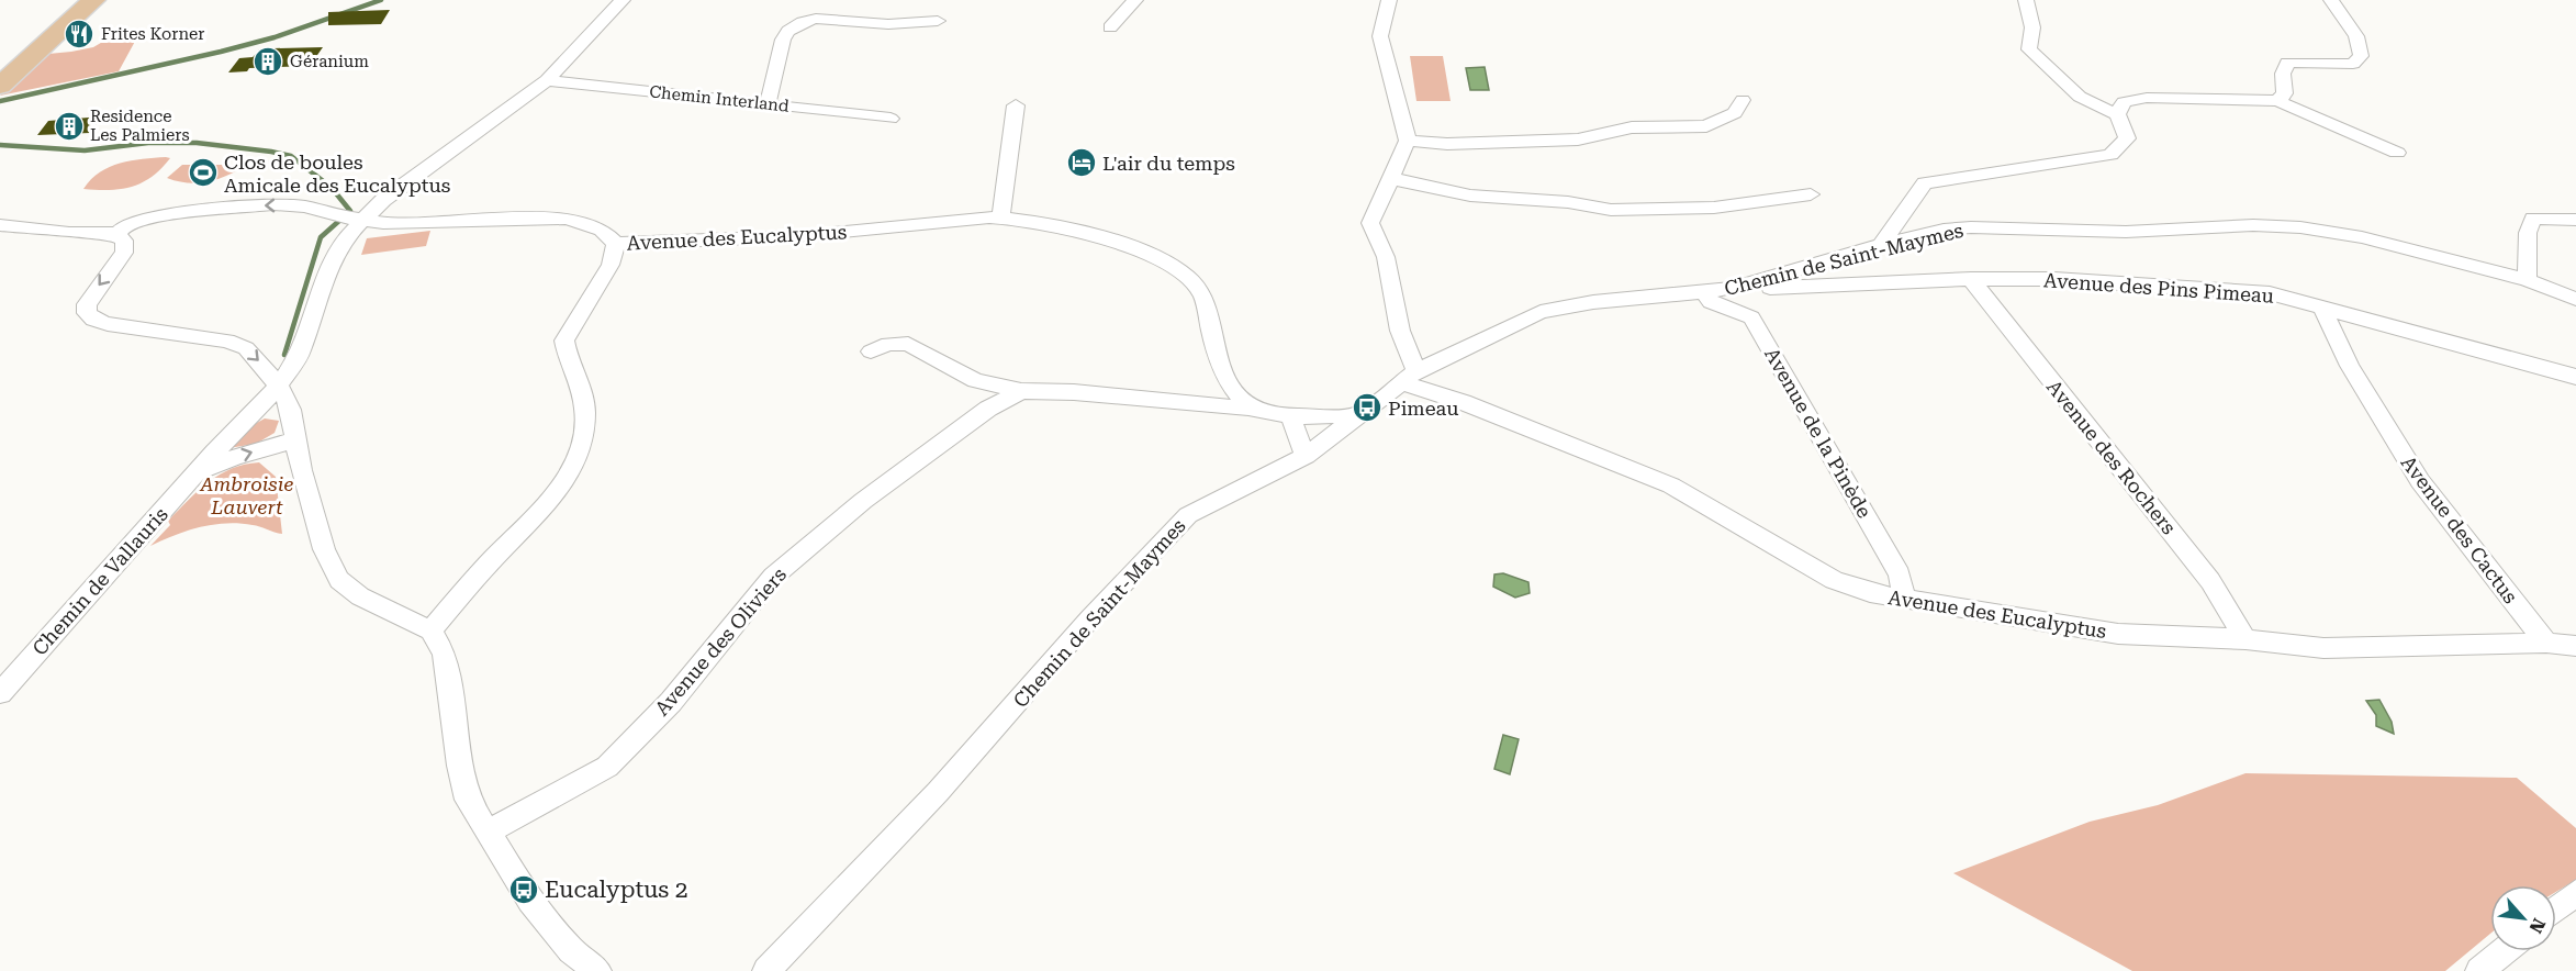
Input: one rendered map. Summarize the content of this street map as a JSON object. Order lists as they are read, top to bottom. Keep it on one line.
{"streets":{"street":["Chemin Interland","Avenue des Eucalyptus","Chemin de Saint-Maymes","Avenue des Pins Pimeau","Avenue de la Pinède","Avenue des Rochers","Avenue des Cactus","Chemin de Vallauris","Avenue des Oliviers"]},"crossings":[["Chemin Interland","Chemin de Vallauris"],["Avenue des Eucalyptus","Chemin de Saint-Maymes"],["Avenue des Eucalyptus","Avenue de la Pinède"],["Avenue des Eucalyptus","Avenue des Rochers"],["Avenue des Eucalyptus","Avenue des Cactus"],["Avenue des Eucalyptus","Chemin de Vallauris"],["Chemin de Saint-Maymes","Avenue des Pins Pimeau"],["Chemin de Saint-Maymes","Avenue de la Pinède"],["Avenue des Pins Pimeau","Avenue des Rochers"],["Avenue des Pins Pimeau","Avenue des Cactus"]],"parks":["Ambroisie Lauvert"],"places":{"restaurant":["Frites Korner"],"building":["Géranium","Residence Les Palmiers"],"hotel":["L'air du temps"],"sports":["Clos de boules Amicale des Eucalyptus"],"bus stop":["Pimeau","Eucalyptus 2"]},"north":"bottom right"}
